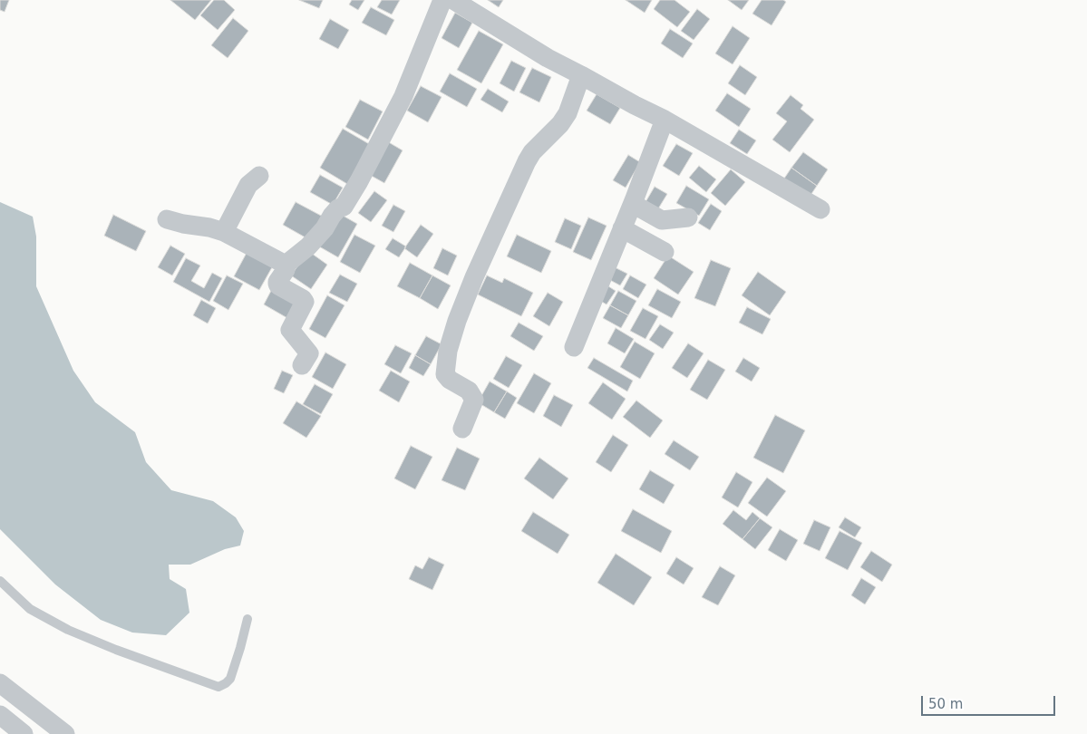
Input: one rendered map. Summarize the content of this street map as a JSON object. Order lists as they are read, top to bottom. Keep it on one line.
{"scale_bar":"50 m"}
